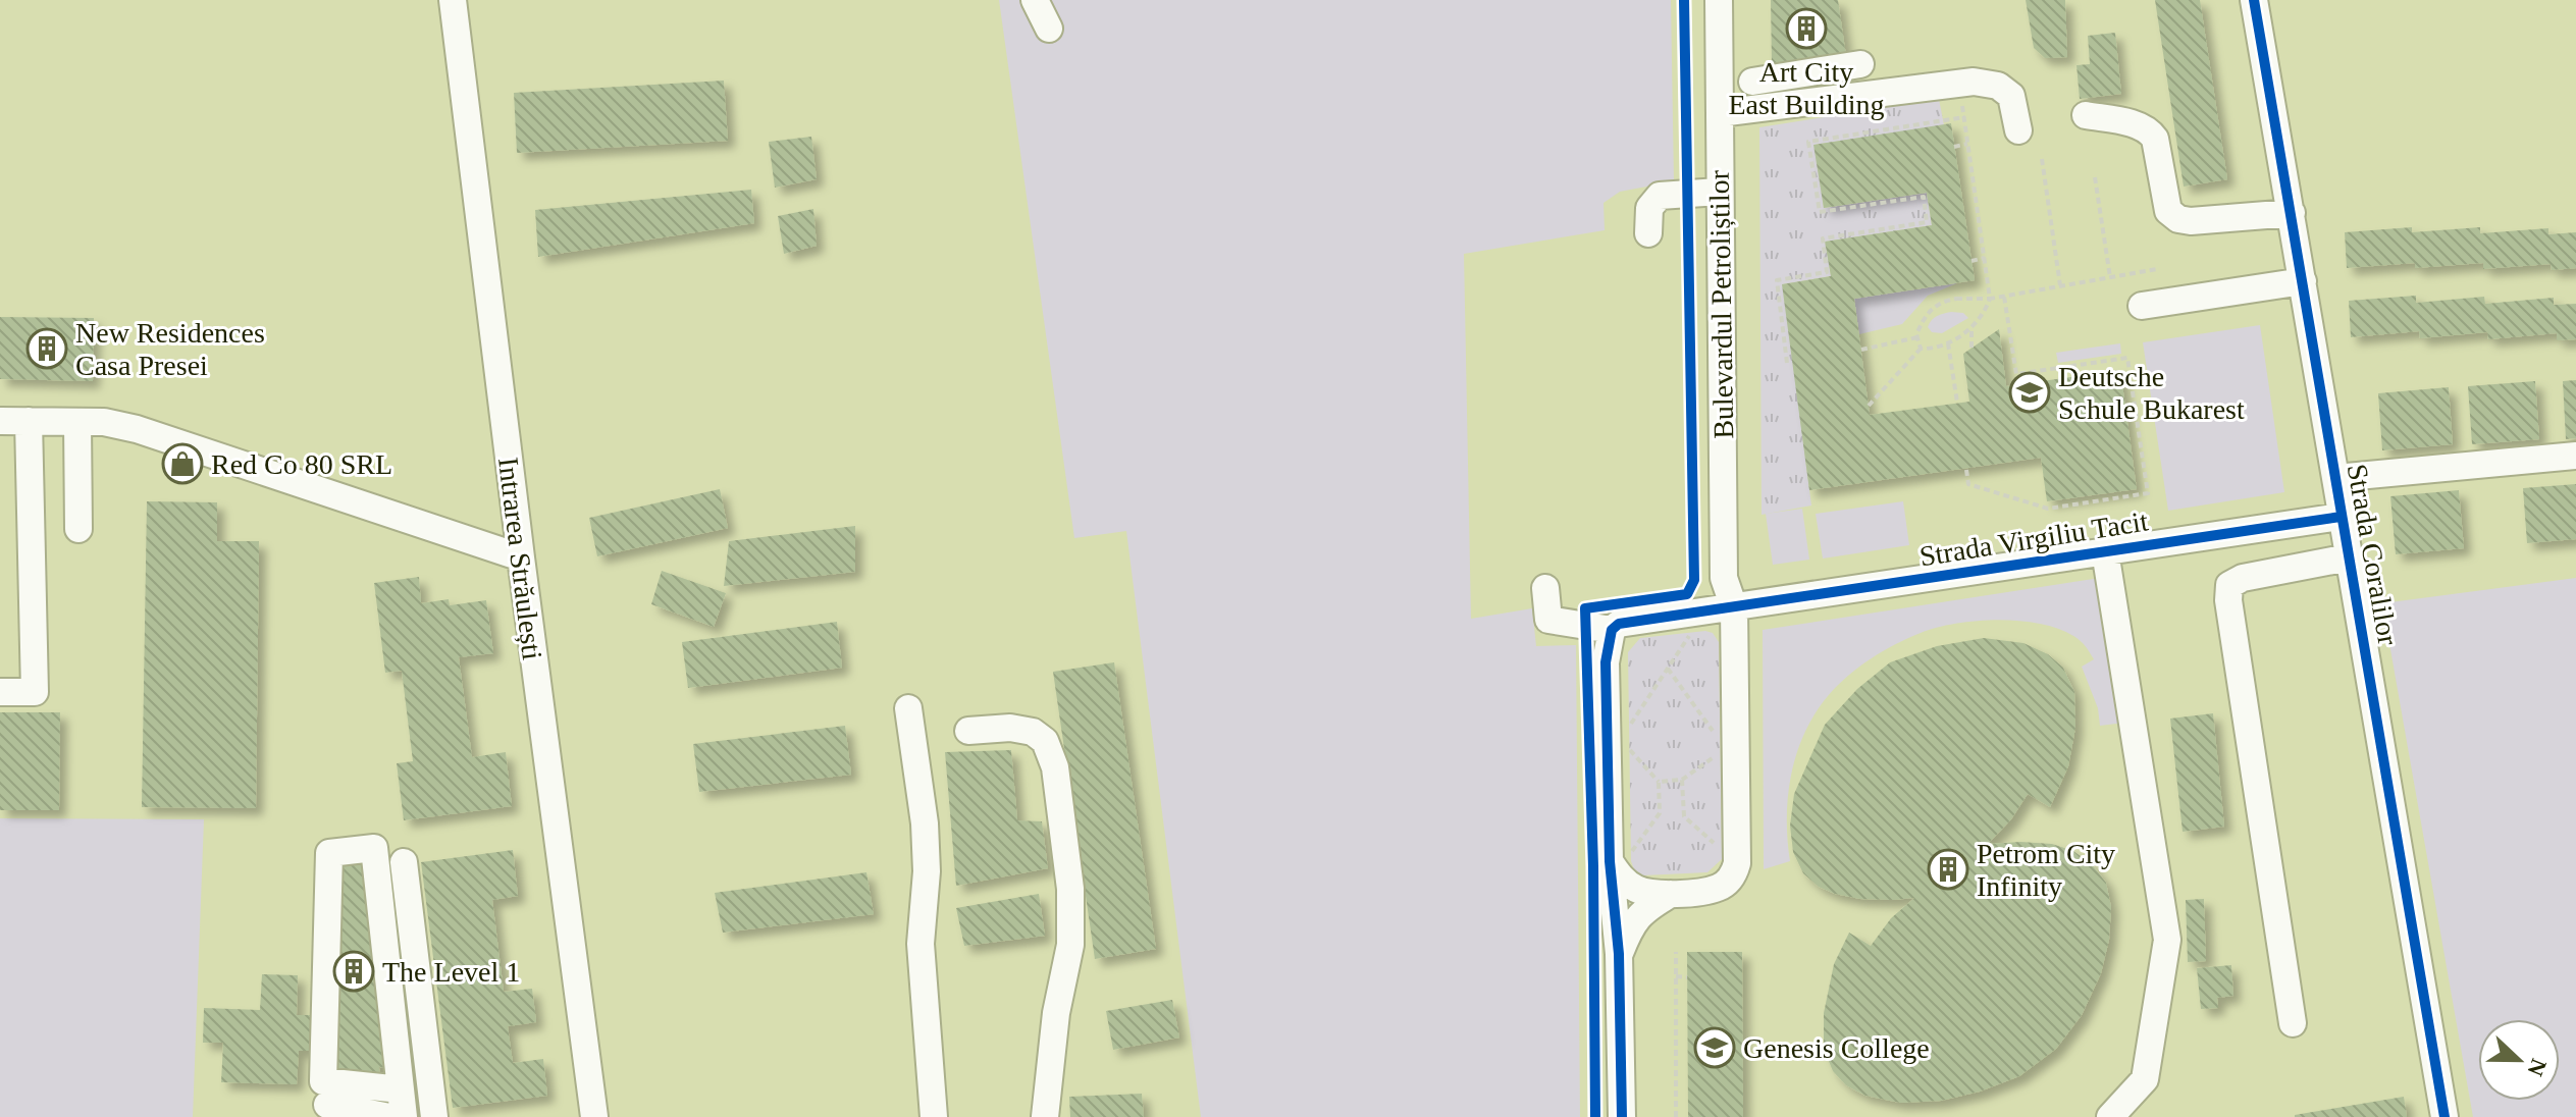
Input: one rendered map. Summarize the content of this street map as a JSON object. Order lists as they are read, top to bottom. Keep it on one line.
{"streets":{"street":["Bulevardul Petroliștilor","Strada Virgiliu Tacit","Strada Coralilor","Intrarea Străulești"]},"crossings":[["Bulevardul Petroliștilor","Strada Virgiliu Tacit"],["Strada Virgiliu Tacit","Strada Coralilor"]],"places":{"building":["Art City East Building","New Residences Casa Presei","Petrom City Infinity","The Level 1"],"school or university":["Deutsche Schule Bukarest","Genesis College"],"shop":["Red Co 80 SRL"]},"north":"right"}
